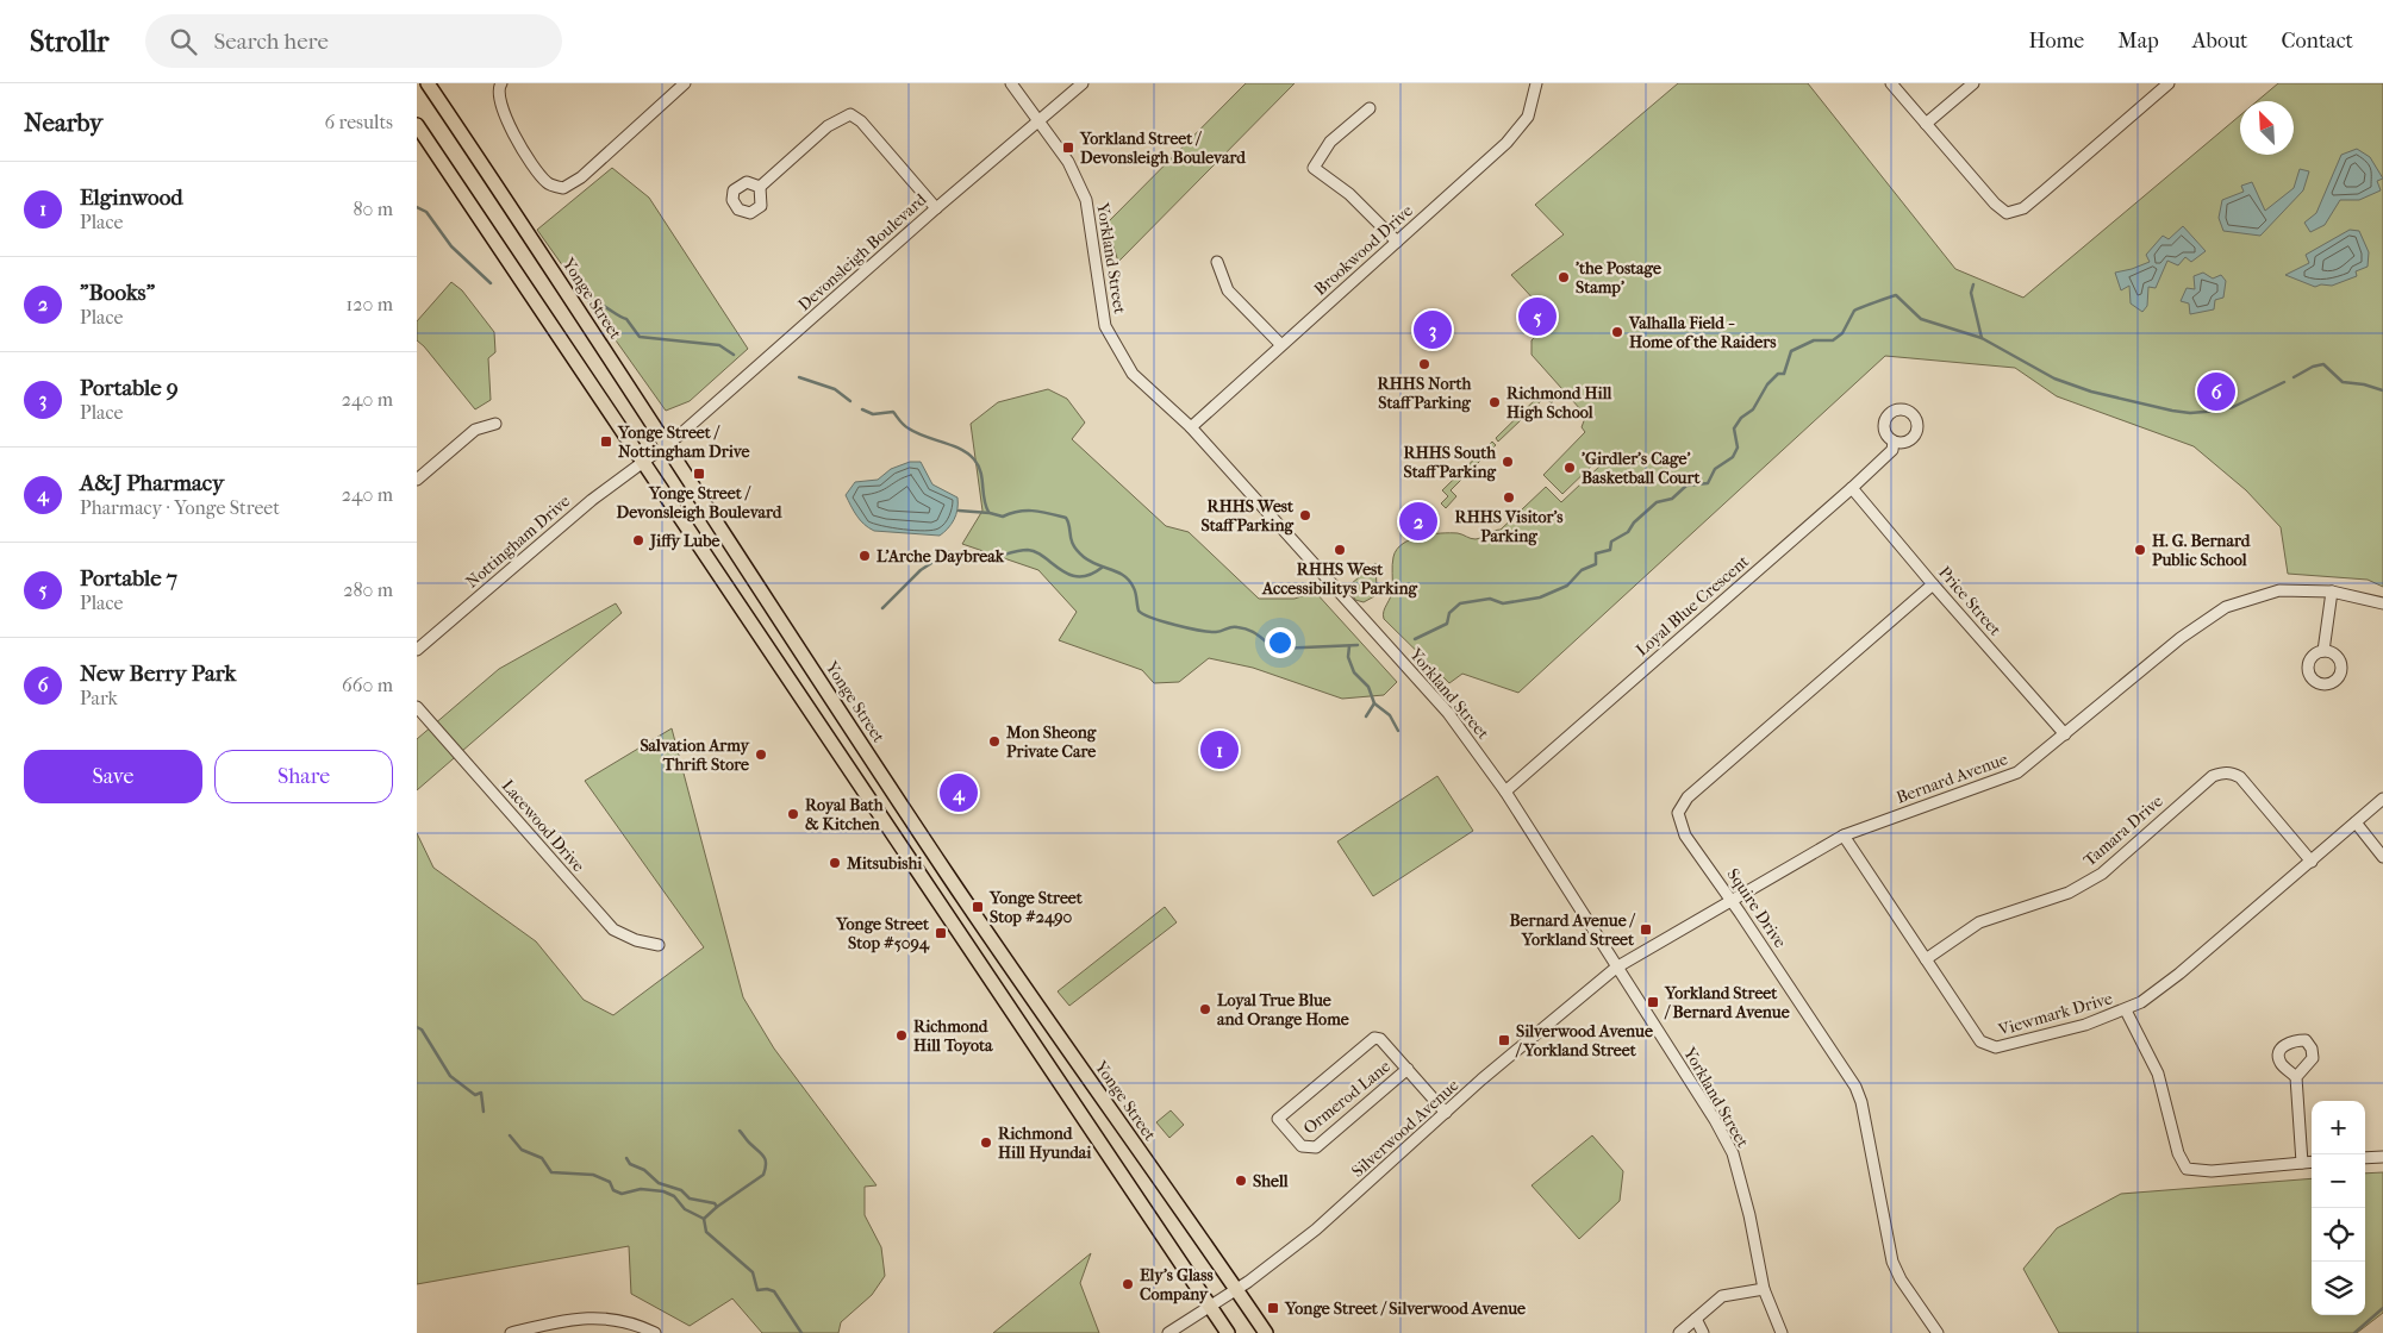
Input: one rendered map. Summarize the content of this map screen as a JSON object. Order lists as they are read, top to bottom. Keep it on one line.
{"streets":{"main road":["Yonge Street"],"street":["Brookwood Drive","Devonsleigh Boulevard","Yorkland Street","Nottingham Drive","Price Street","Loyal Blue Crescent","Bernard Avenue","Lacewood Drive","Tamara Drive","Squire Drive","Viewmark Drive","Ormerod Lane","Silverwood Avenue"]},"crossings":[["Brookwood Drive","Yorkland Street"],["Devonsleigh Boulevard","Yorkland Street"],["Devonsleigh Boulevard","Yonge Street"],["Devonsleigh Boulevard","Nottingham Drive"],["Yorkland Street","Loyal Blue Crescent"],["Yorkland Street","Bernard Avenue"],["Yorkland Street","Silverwood Avenue"],["Yonge Street","Silverwood Avenue"],["Price Street","Loyal Blue Crescent"],["Price Street","Bernard Avenue"],["Price Street","Squire Drive"],["Bernard Avenue","Squire Drive"],["Bernard Avenue","Viewmark Drive"],["Bernard Avenue","Silverwood Avenue"],["Tamara Drive","Viewmark Drive"],["Ormerod Lane","Silverwood Avenue"]],"places":{"transit":["Yorkland Street / Devonsleigh Boulevard","Yonge Street / Nottingham Drive","Yonge Street / Devonsleigh Boulevard","Yonge Street Stop #2490","Bernard Avenue / Yorkland Street","Yonge Street Stop #5094","Yorkland Street / Bernard Avenue","Silverwood Avenue / Yorkland Street","Yonge Street / Silverwood Avenue"],"other":["'the Postage Stamp'","Valhalla Field - Home of the Raiders","RHHS North Staff Parking","Richmond Hill High School","RHHS South Staff Parking","'Girdler's Cage' Basketball Court","RHHS Visitor's Parking","RHHS West Staff Parking","Jiffy Lube","RHHS West Accessibilitys Parking","H. G. Bernard Public School","L'Arche Daybreak","Mon Sheong Private Care","Salvation Army Thrift Store","Royal Bath & Kitchen","Mitsubishi","Loyal True Blue and Orange Home","Richmond Hill Toyota","Richmond Hill Hyundai","Shell","Ely's Glass Company"]},"north":"top left","page":{"header":"Strollr","search":"Search here","nav":["Home","Map","About","Contact"],"heading":["Nearby","6 results"],"list":[{"mark":"1","name":"Elginwood","note":"Place","value":"80 m"},{"mark":"2","name":"\"Books\"","note":"Place","value":"120 m"},{"mark":"3","name":"Portable 9","note":"Place","value":"240 m"},{"mark":"4","name":"A&J Pharmacy","note":"Pharmacy · Yonge Street","value":"240 m"},{"mark":"5","name":"Portable 7","note":"Place","value":"280 m"},{"mark":"6","name":"New Berry Park","note":"Park","value":"660 m"}],"pins":["5","3","6","2","1","4"],"buttons":["Save","Share"],"map_buttons":["+","−"]}}
